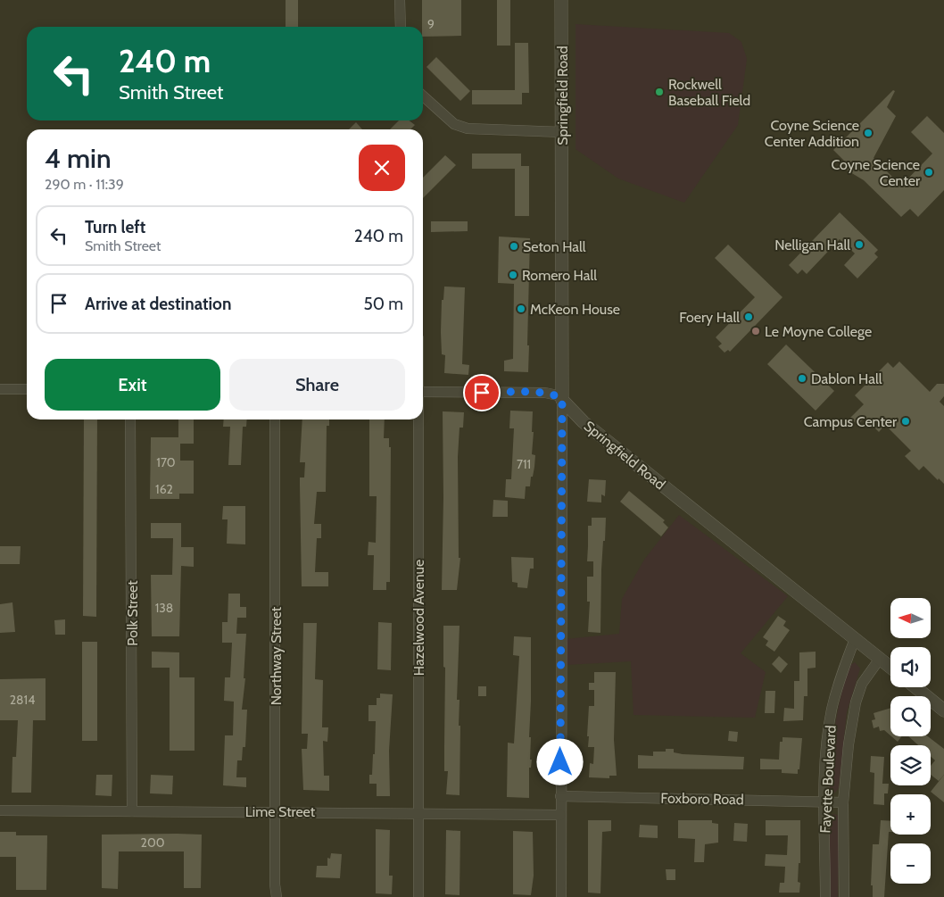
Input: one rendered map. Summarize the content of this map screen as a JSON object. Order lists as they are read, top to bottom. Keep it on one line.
{"streets":{"street":["Springfield Road","Polk Street","Hazelwood Avenue","Northway Street","Fayette Boulevard","Foxboro Road","Lime Street"]},"crossings":[["Springfield Road","Fayette Boulevard"],["Polk Street","Lime Street"],["Hazelwood Avenue","Lime Street"],["Northway Street","Lime Street"],["Fayette Boulevard","Foxboro Road"]],"places":["Rockwell Baseball Field","Coyne Science Center Addition","Coyne Science Center","Nelligan Hall","Seton Hall","Romero Hall","McKeon House","Foery Hall","Le Moyne College","Dablon Hall","Campus Center"],"house_numbers":["9","170","711","162","138","2814","200"],"north":"left","page":{"turn":["240 m","Smith Street"],"heading":["4 min","290 m · 11:39"],"list":[{"name":"Turn left","note":"Smith Street","value":"240 m"},{"name":"Arrive at destination","value":"50 m"}],"buttons":["Exit","Share"],"map_buttons":["+","−"]}}
